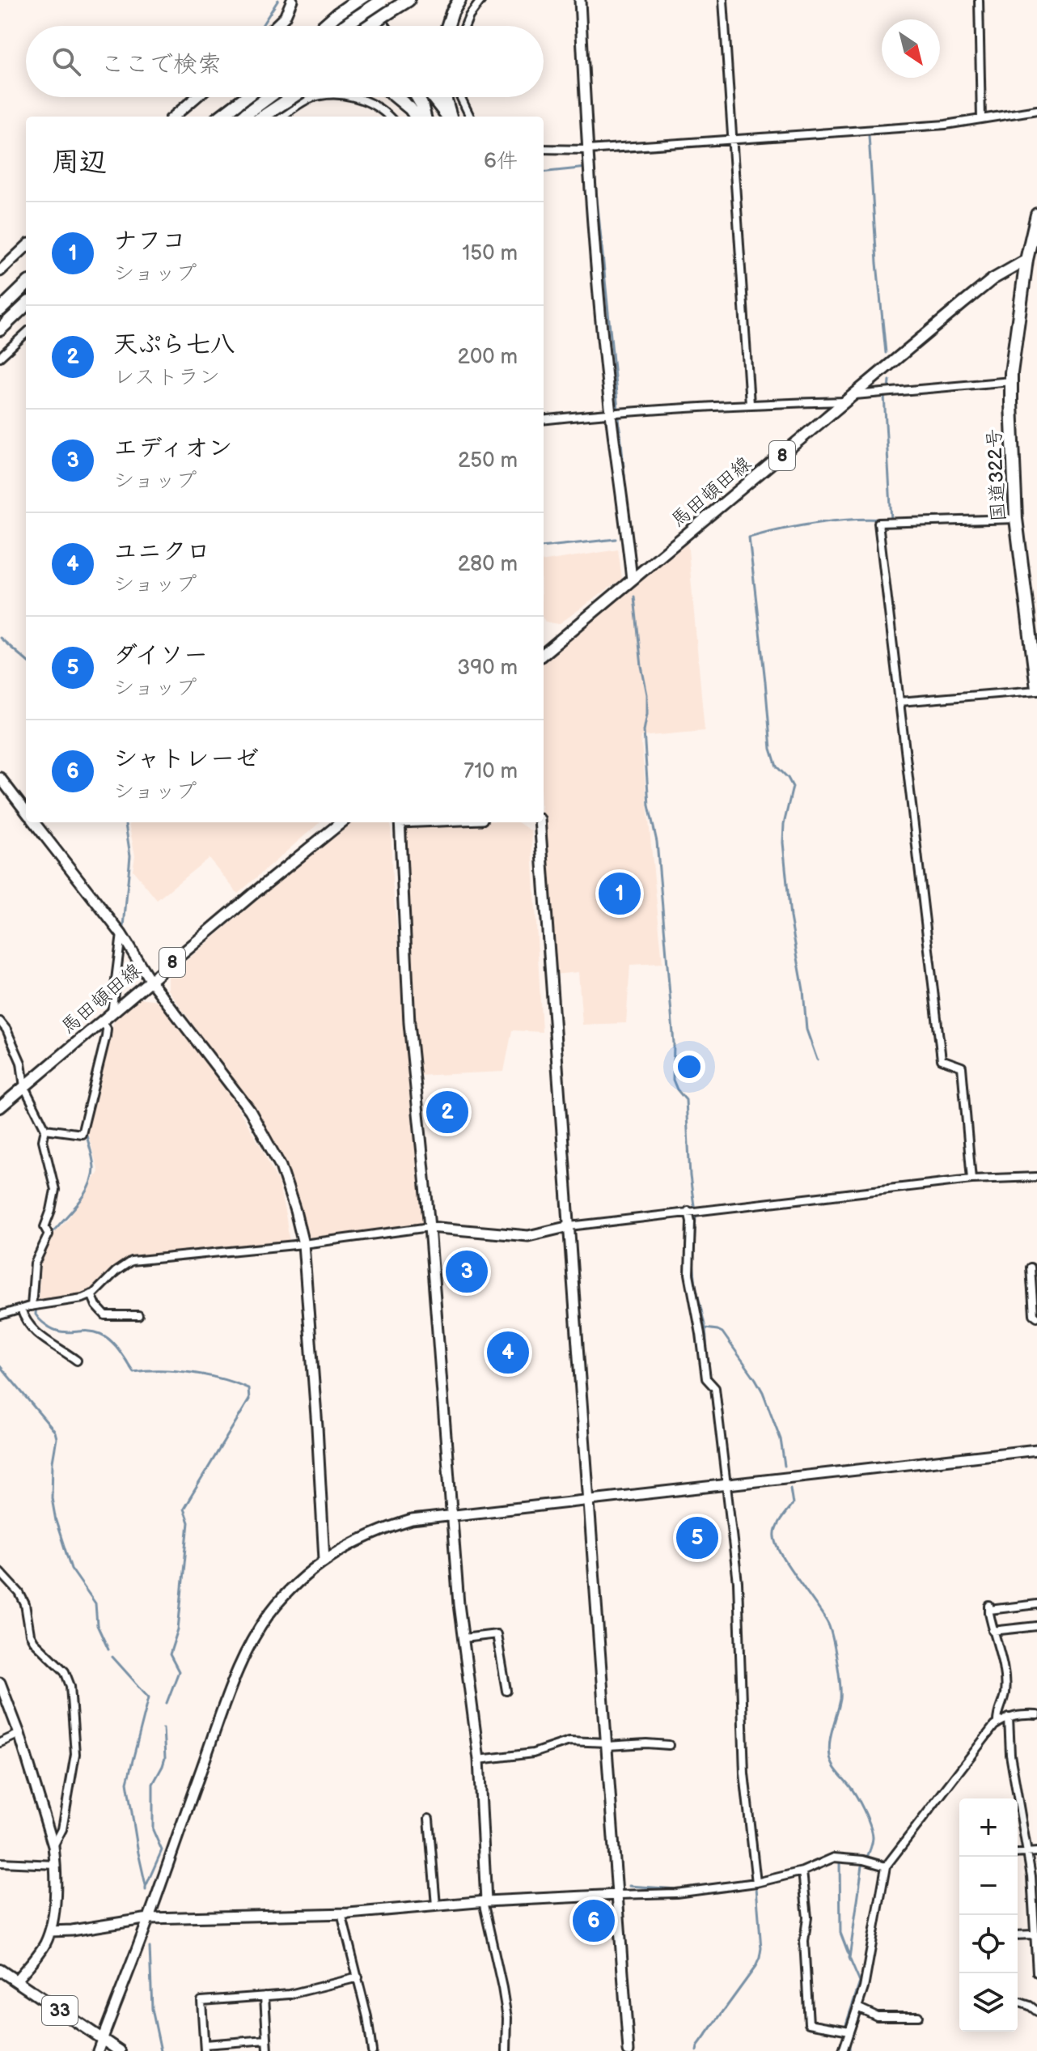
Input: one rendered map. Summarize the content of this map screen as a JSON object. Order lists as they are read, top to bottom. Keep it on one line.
{"streets":{"highway":["国道322号"],"main road":["8","馬田頓田線","33"]},"crossings":[["国道322号","馬田頓田線"]],"north":"bottom right","page":{"search":"ここで検索","heading":["周辺","6件"],"list":[{"mark":"1","name":"ナフコ","note":"ショップ","value":"150 m"},{"mark":"2","name":"天ぷら七八","note":"レストラン","value":"200 m"},{"mark":"3","name":"エディオン","note":"ショップ","value":"250 m"},{"mark":"4","name":"ユニクロ","note":"ショップ","value":"280 m"},{"mark":"5","name":"ダイソー","note":"ショップ","value":"390 m"},{"mark":"6","name":"シャトレーゼ","note":"ショップ","value":"710 m"}],"pins":["1","2","3","4","5","6"],"map_buttons":["+","−"]}}
